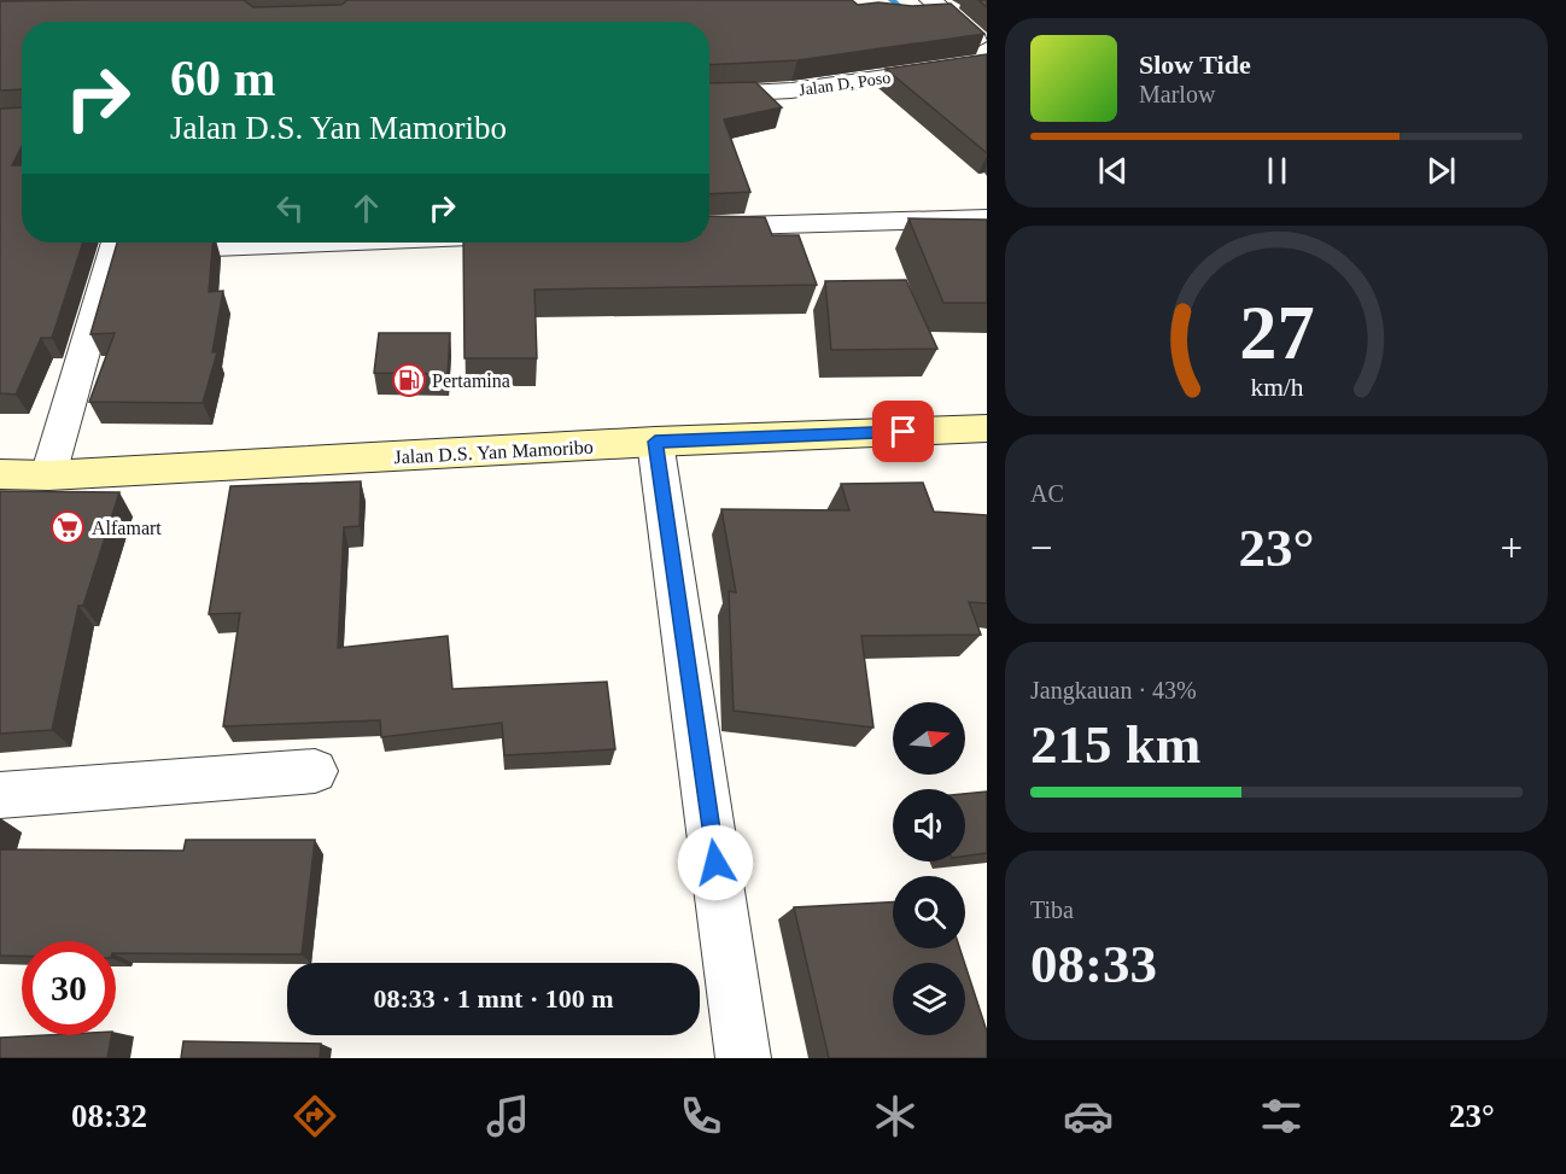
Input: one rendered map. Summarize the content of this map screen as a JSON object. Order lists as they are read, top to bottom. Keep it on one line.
{"streets":{"street":["Jalan D. Poso","Jalan D.S. Yan Mamoribo"]},"places":{"fuel station":["Pertamina"],"supermarket":["Alfamart"]},"north":"right","page":{"turn":["60 m","Jalan D.S. Yan Mamoribo"],"song":["Slow Tide","Marlow"],"tile":["AC",["Jangkauan · 43%","215 km"],["Tiba","08:33"]],"heat":["−","23°","+"],"limit":"30","trip":"08:33 · 1 mnt · 100 m","tabs":["08:32","23°"],"gauge":["27","km/h"]}}
